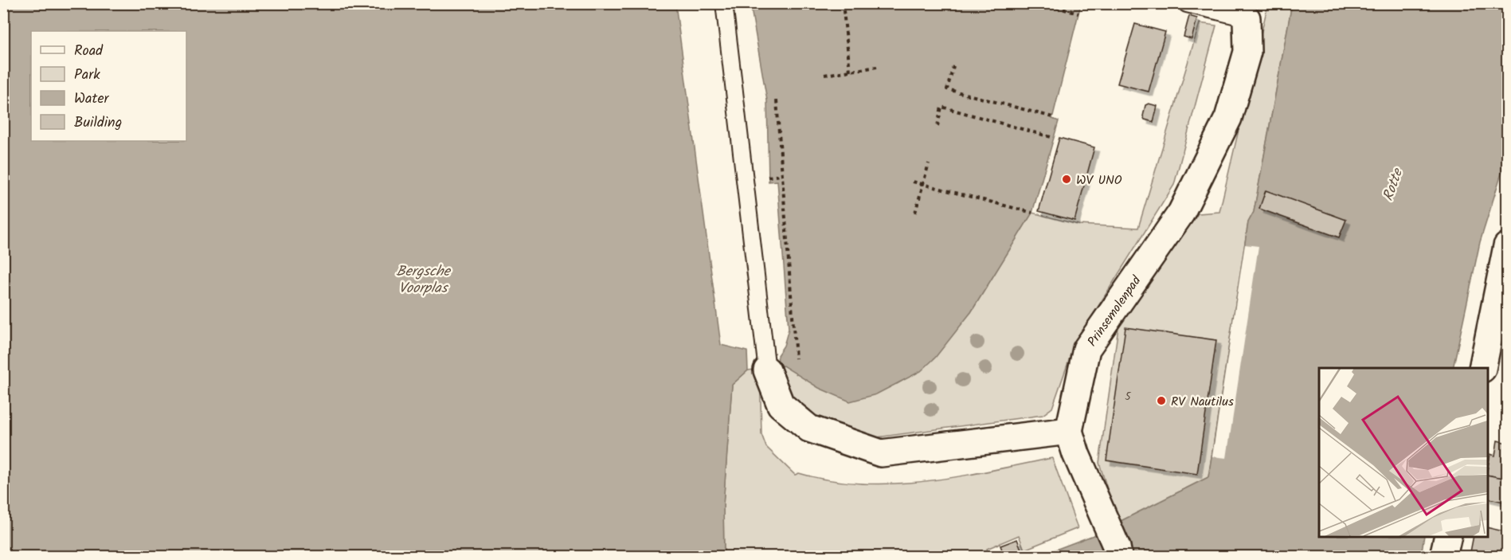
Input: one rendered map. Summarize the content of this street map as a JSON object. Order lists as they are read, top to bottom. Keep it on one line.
{"streets":{"street":["Prinsemolenpad"]},"water":["Rotte","Bergsche Voorplas"],"places":["WV UNO","RV Nautilus"],"house_numbers":["5"],"legend":["Road","Park","Water","Building"]}
